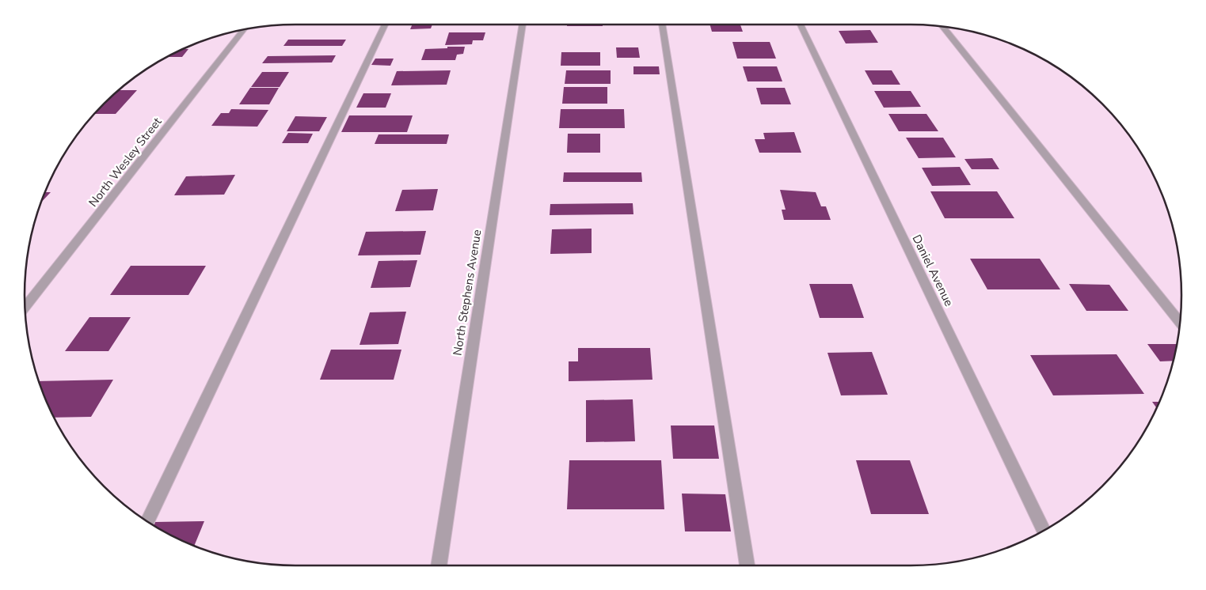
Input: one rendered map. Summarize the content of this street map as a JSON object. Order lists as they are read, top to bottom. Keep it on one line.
{"streets":{"street":["North Wesley Street","Daniel Avenue","North Stephens Avenue"]}}
